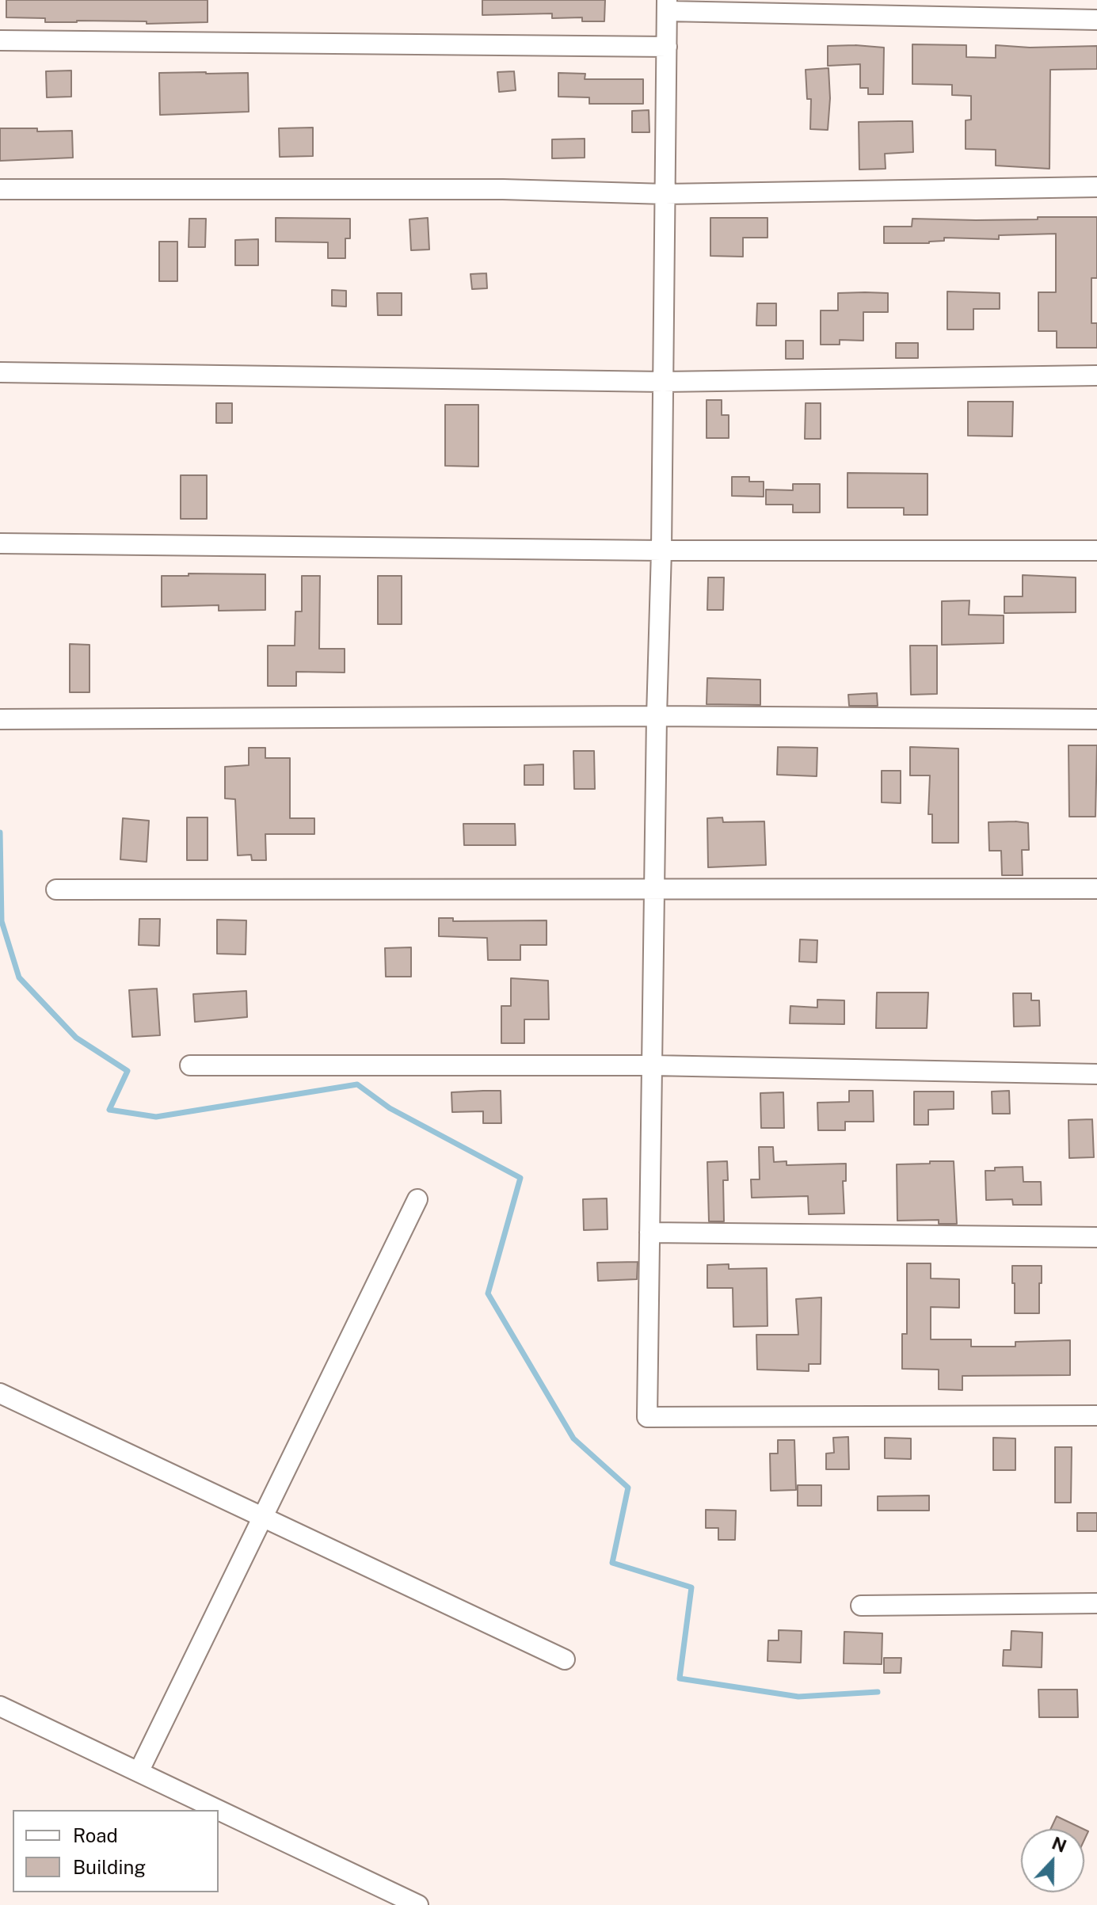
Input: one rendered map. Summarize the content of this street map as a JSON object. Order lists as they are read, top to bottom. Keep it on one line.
{"legend":["Road","Building"],"north":"top"}
